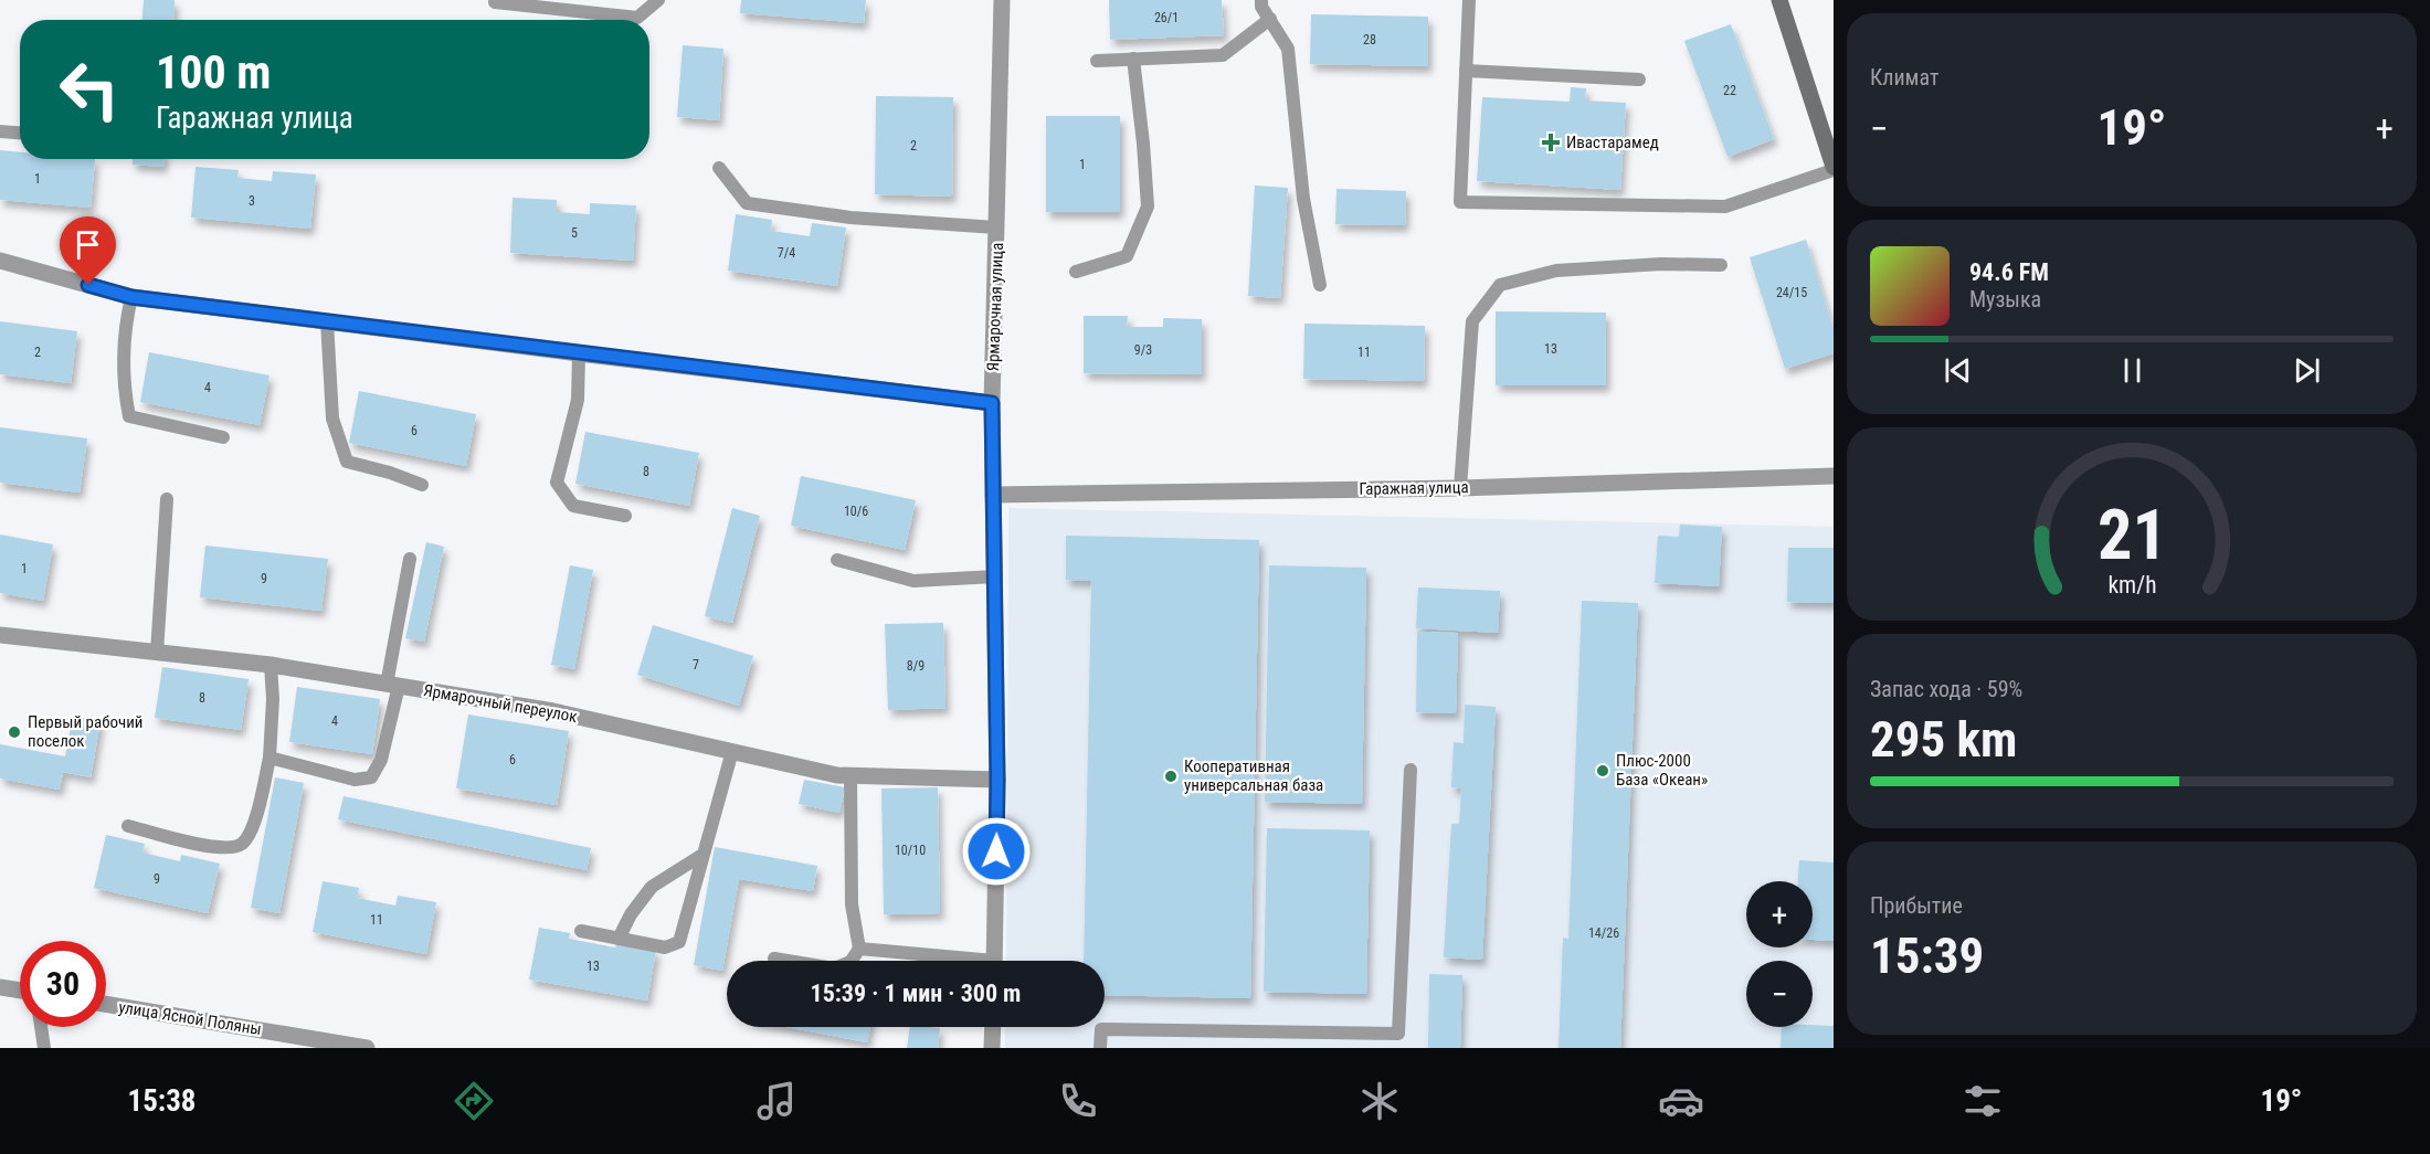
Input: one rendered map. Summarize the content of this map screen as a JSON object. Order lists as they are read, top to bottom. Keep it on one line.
{"streets":{"street":["Ярмарочная улица","Гаражная улица","Ярмарочный переулок","улица Ясной Поляны"]},"crossings":[["Ярмарочная улица","Гаражная улица"],["Ярмарочная улица","Ярмарочный переулок"]],"places":{"health":["Ивастарамед"],"other":["Первый рабочий поселок","Плюс-2000 База «Океан»","Кооперативная универсальная база"]},"house_numbers":["26/1","28","22","2","1","1","3","5","7/4","24/15","13","9/3","2","11","4","6","8","10/6","1","9","7","8/9","8","4","6","10/10","9","11","14/26","13"],"page":{"tile":["Климат",["Запас хода · 59%","295 km"],["Прибытие","15:39"]],"turn":["100 m","Гаражная улица"],"heat":["−","19°","+"],"song":["94.6 FM","Музыка"],"map_buttons":["+","−"],"limit":"30","trip":"15:39 · 1 мин · 300 m","tabs":["15:38","19°"],"gauge":["21","km/h"]}}
